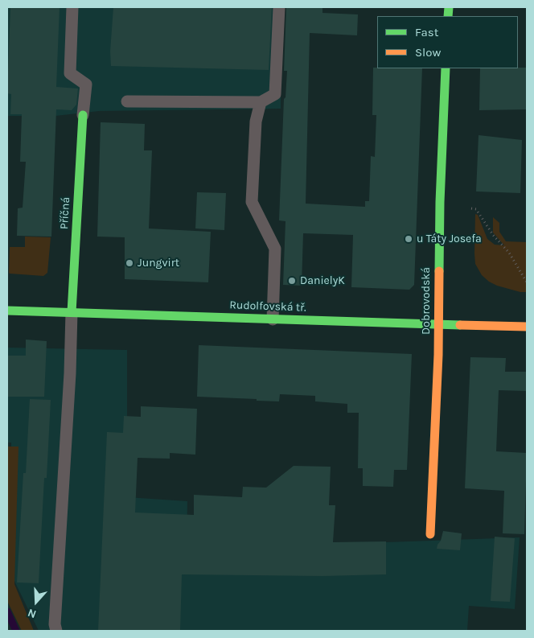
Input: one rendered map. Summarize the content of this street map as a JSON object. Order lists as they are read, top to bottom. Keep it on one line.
{"streets":{"street":["Příčná","Dobrovodská","Rudolfovská tř."]},"crossings":[["Příčná","Rudolfovská tř."],["Dobrovodská","Rudolfovská tř."]],"places":["u Táty Josefa","Jungvirt","DanielyK"],"legend":["Fast","Slow"],"north":"bottom"}
